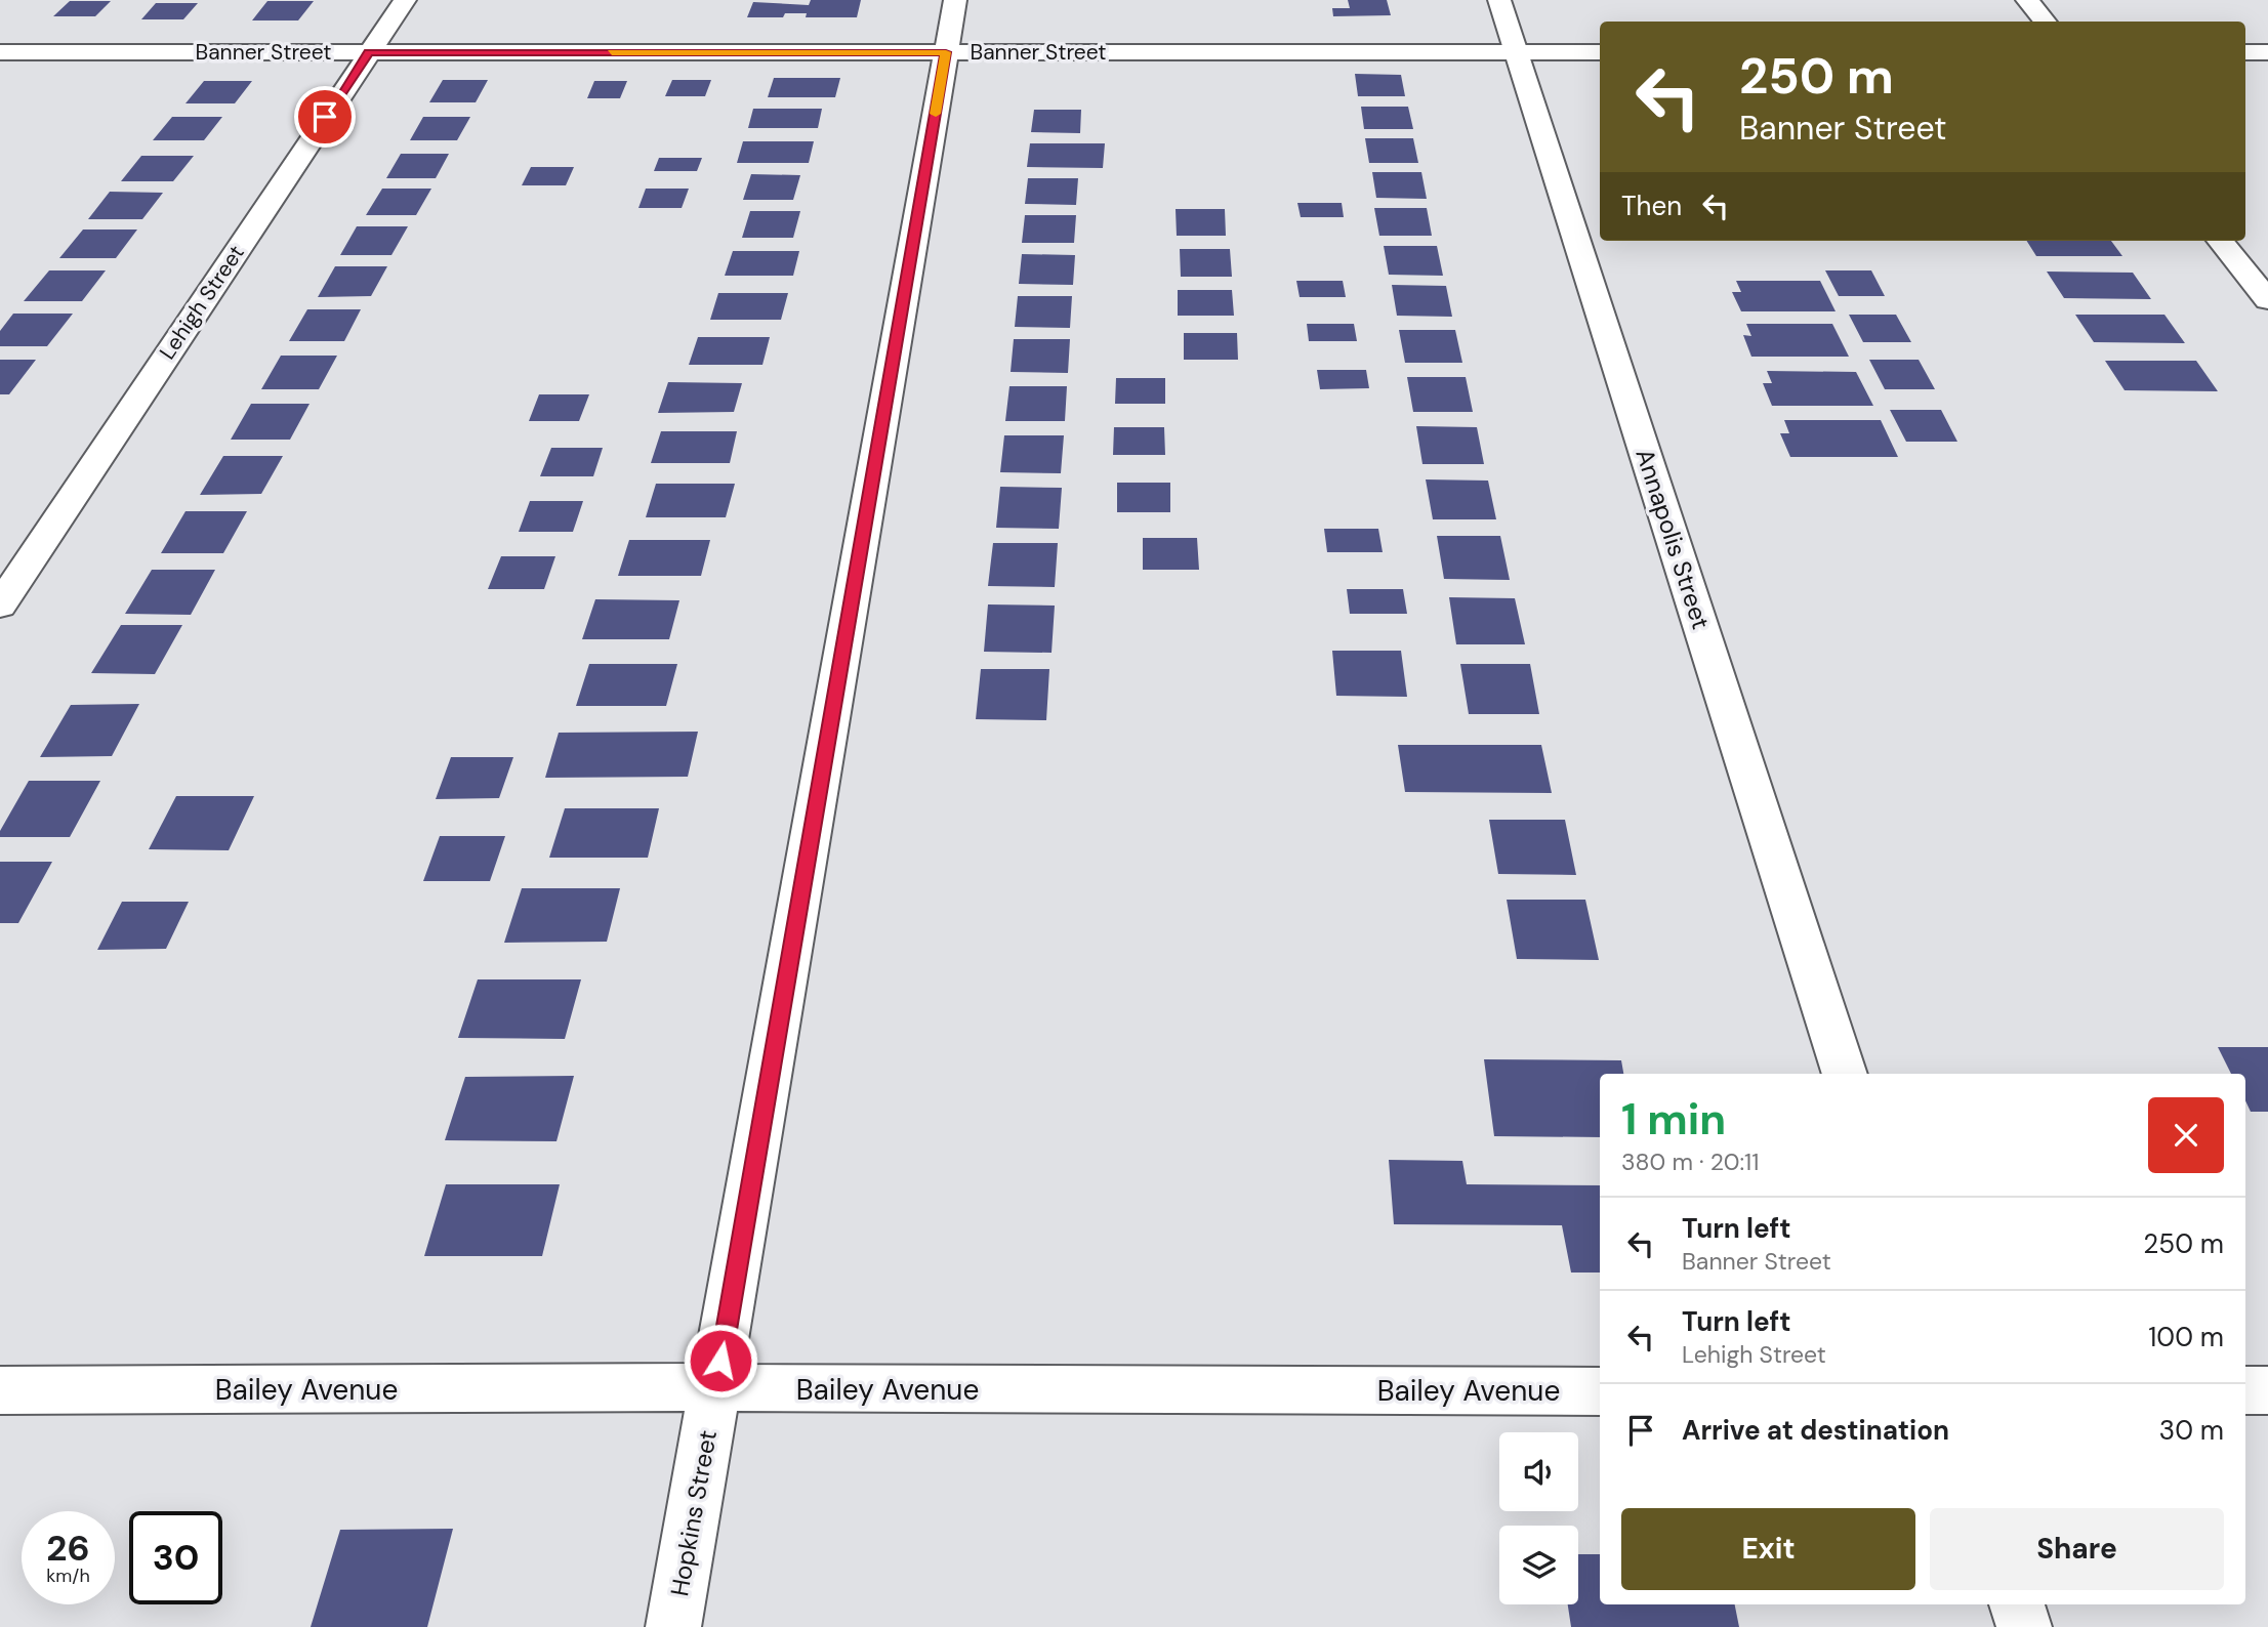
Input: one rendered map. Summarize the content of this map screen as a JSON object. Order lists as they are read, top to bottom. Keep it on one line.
{"streets":{"street":["Banner Street","Lehigh Street","Annapolis Street","Bailey Avenue","Hopkins Street"]},"crossings":[["Banner Street","Lehigh Street"],["Banner Street","Annapolis Street"],["Banner Street","Hopkins Street"],["Bailey Avenue","Hopkins Street"]],"page":{"turn":["250 m","Banner Street"],"then":"Then","heading":["1 min","380 m · 20:11"],"list":[{"name":"Turn left","note":"Banner Street","value":"250 m"},{"name":"Turn left","note":"Lehigh Street","value":"100 m"},{"name":"Arrive at destination","value":"30 m"}],"buttons":["Exit","Share"],"speed":"26 km/h","limit":"30"}}
